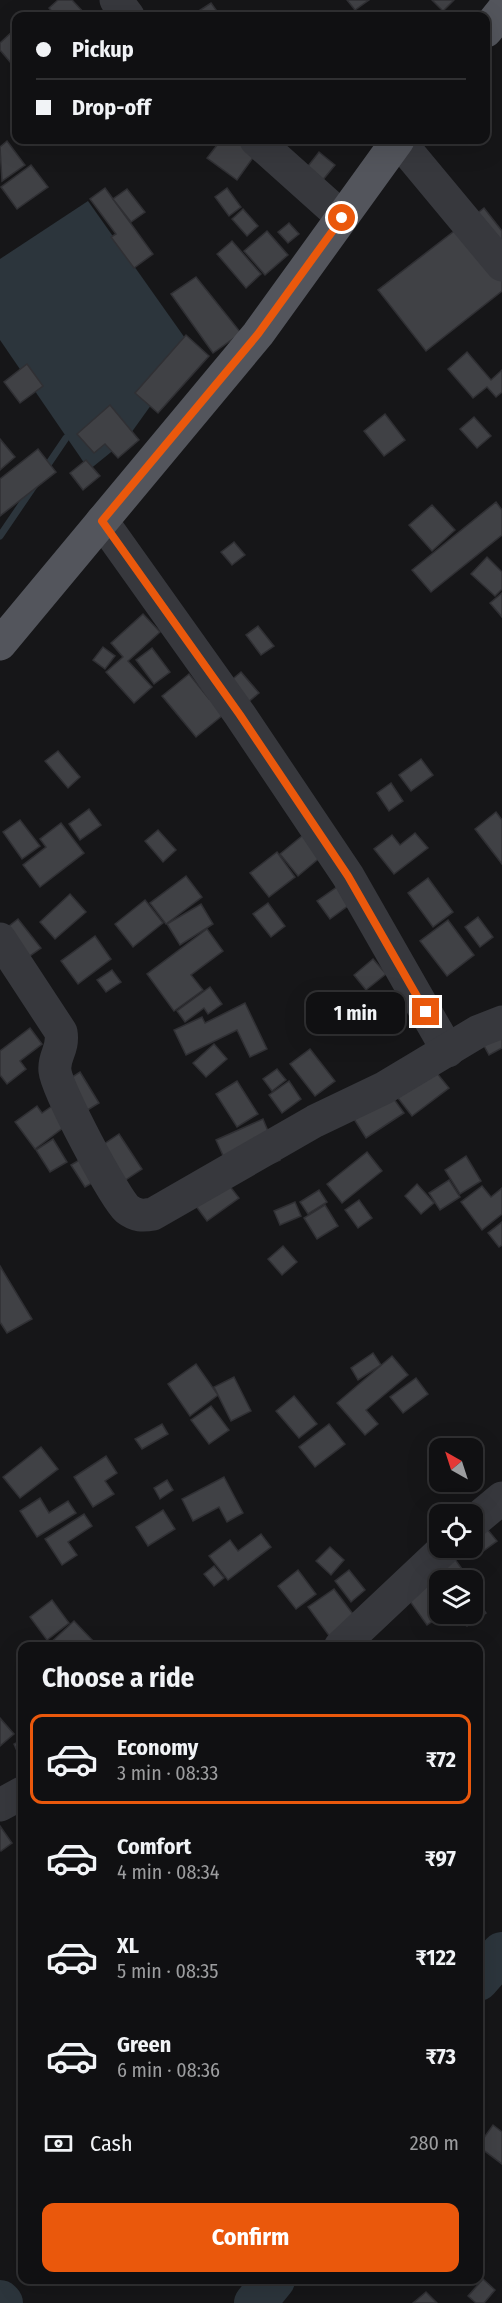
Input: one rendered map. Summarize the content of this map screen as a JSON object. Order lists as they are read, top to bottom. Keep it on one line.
{"north":"top left","page":{"banner":["Pickup","Drop-off"],"bubble":"1 min","heading":"Choose a ride","list":[{"name":"Economy","note":"3 min · 08:33","value":"₹72"},{"name":"Comfort","note":"4 min · 08:34","value":"₹97"},{"name":"XL","note":"5 min · 08:35","value":"₹122"},{"name":"Green","note":"6 min · 08:36","value":"₹73"}],"pay":["Cash","280 m"],"buttons":"Confirm"}}
